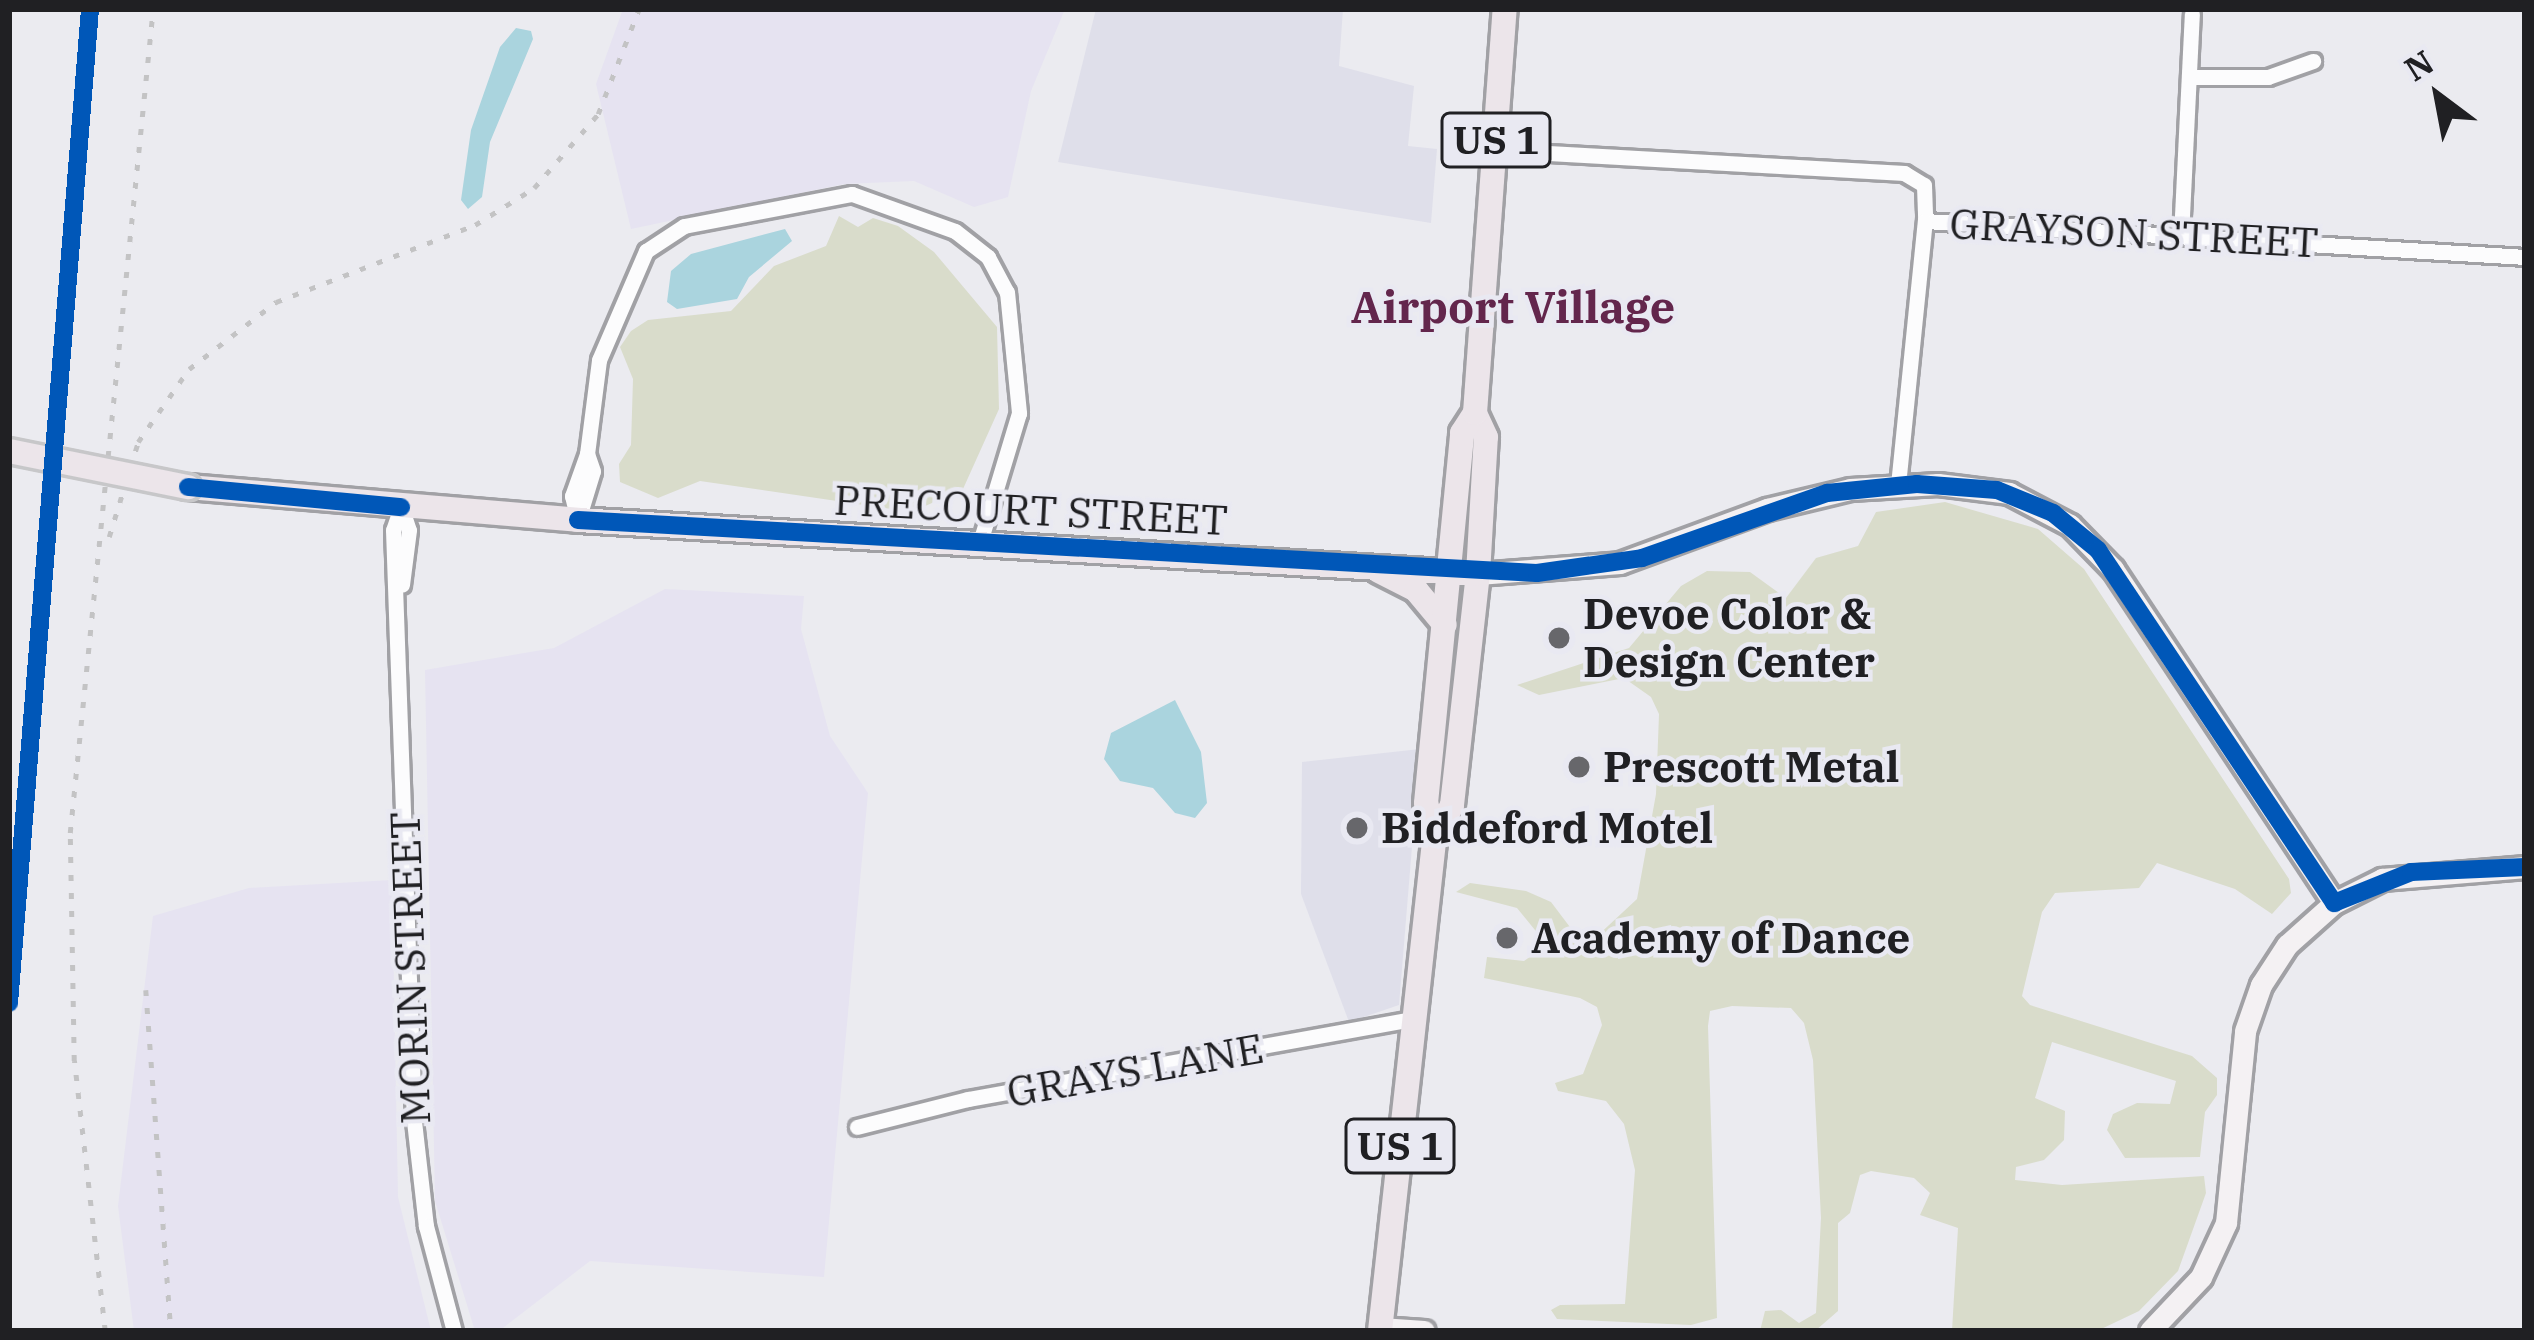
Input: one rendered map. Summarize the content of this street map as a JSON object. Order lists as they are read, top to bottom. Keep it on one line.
{"streets":{"main road":["US 1","PRECOURT STREET"],"street":["GRAYSON STREET","MORIN STREET","GRAYS LANE"]},"crossings":[["US 1","GRAYSON STREET"],["US 1","PRECOURT STREET"],["US 1","GRAYS LANE"],["PRECOURT STREET","MORIN STREET"]],"districts":["Airport Village"],"places":["Devoe Color & Design Center","Prescott Metal","Biddeford Motel","Academy of Dance"],"north":"top left"}
